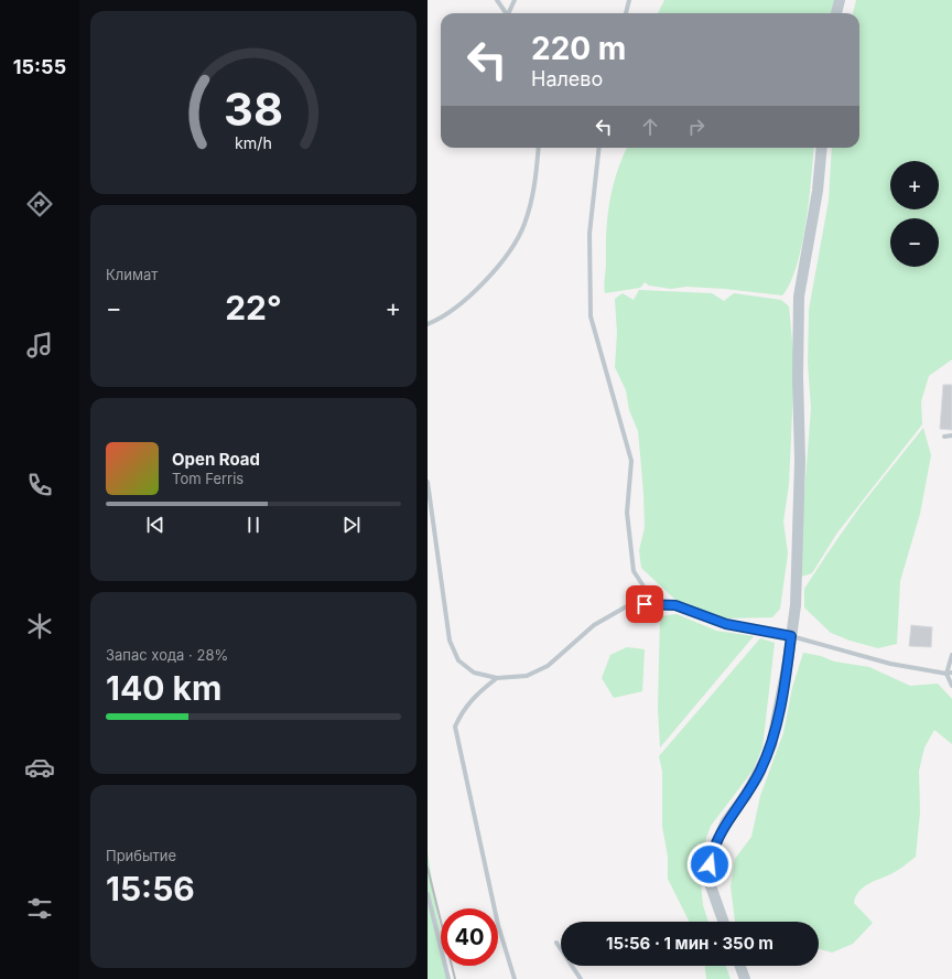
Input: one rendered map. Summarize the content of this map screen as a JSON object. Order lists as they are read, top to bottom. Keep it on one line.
{"page":{"tabs":"15:55","turn":["220 m","Налево"],"map_buttons":["+","−"],"tile":["Климат",["Запас хода · 28%","140 km"],["Прибытие","15:56"]],"heat":["−","22°","+"],"song":["Open Road","Tom Ferris"],"limit":"40","trip":"15:56 · 1 мин · 350 m","gauge":["38","km/h"]}}
